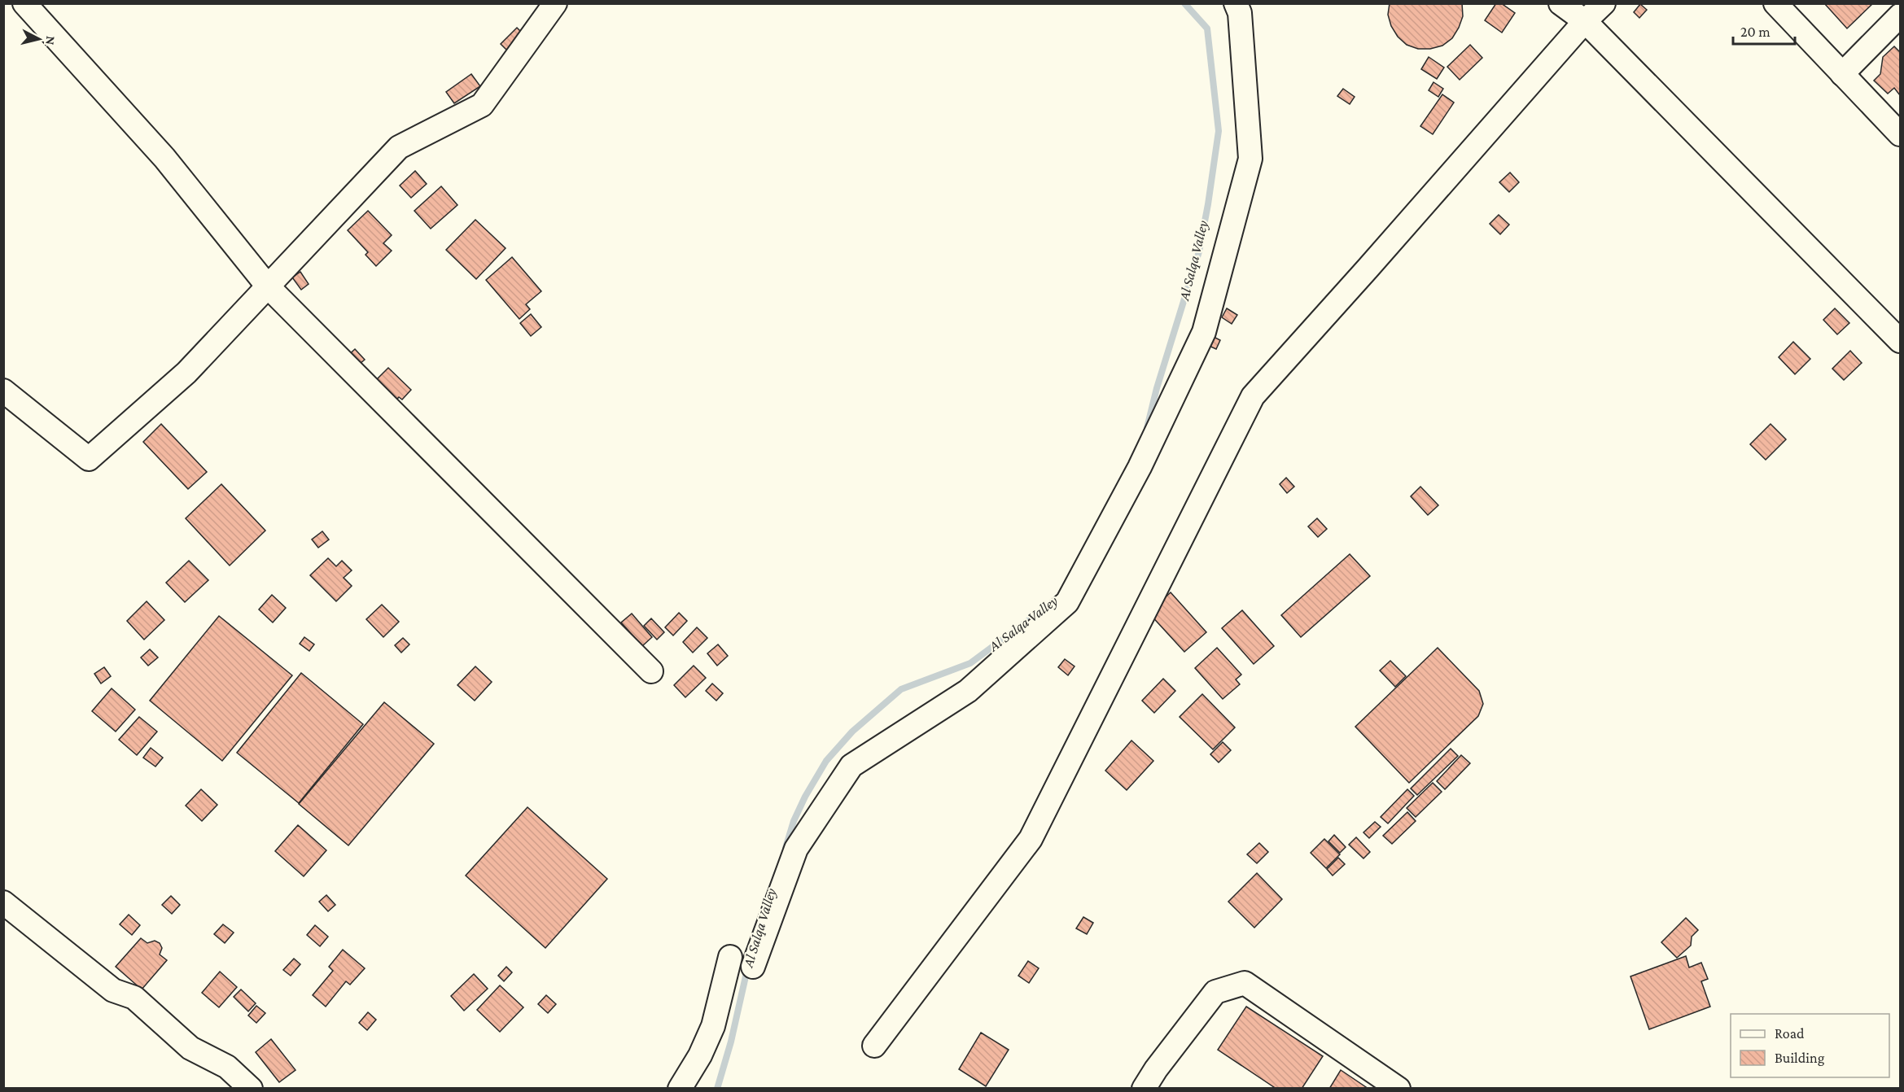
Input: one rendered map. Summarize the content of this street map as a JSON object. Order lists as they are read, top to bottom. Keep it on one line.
{"water":["Al Salqa Valley"],"legend":["Road","Building"],"scale_bar":"20 m","north":"right"}
